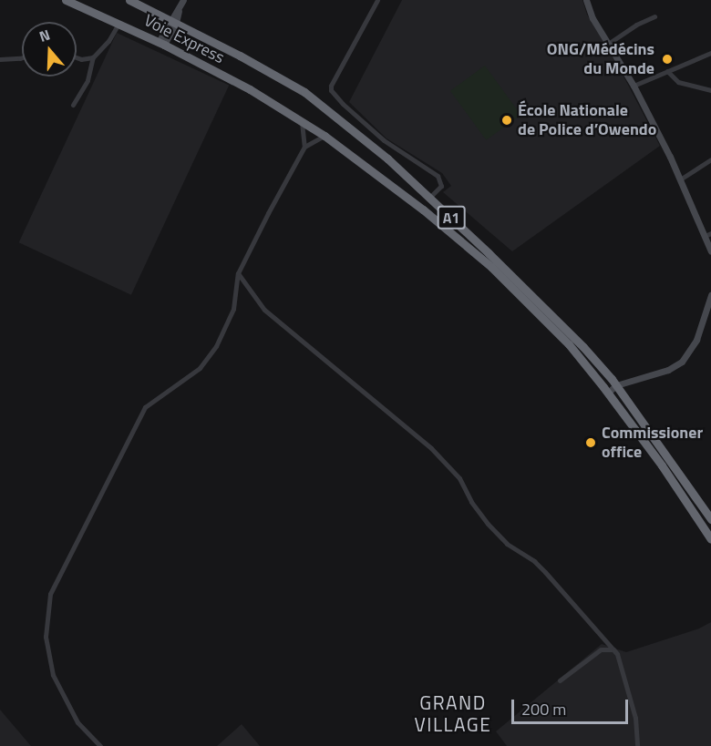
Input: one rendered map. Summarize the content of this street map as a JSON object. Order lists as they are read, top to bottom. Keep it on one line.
{"streets":{"highway":["Voie Express","A1"]},"crossings":[["Voie Express","A1"]],"districts":["GRAND VILLAGE"],"places":["ONG/Médécins du Monde","École Nationale de Police d’Owendo","Commissioner office"],"scale_bar":"200 m","north":"top"}
